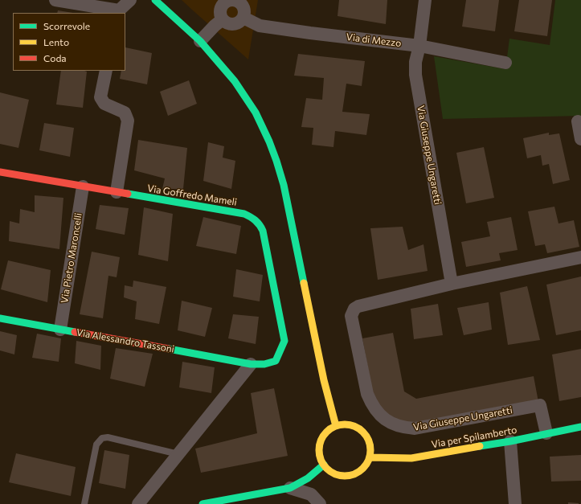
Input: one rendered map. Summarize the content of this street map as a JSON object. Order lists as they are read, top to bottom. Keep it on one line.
{"streets":{"main road":["Via Goffredo Mameli","Via Alessandro Tassoni","Via per Spilamberto"],"street":["Via di Mezzo","Via Giuseppe Ungaretti","Via Pietro Maroncelli"]},"crossings":[["Via di Mezzo","Via Giuseppe Ungaretti"],["Via Giuseppe Ungaretti","Via per Spilamberto"],["Via Goffredo Mameli","Via Pietro Maroncelli"],["Via Goffredo Mameli","Via Alessandro Tassoni"],["Via Pietro Maroncelli","Via Alessandro Tassoni"]],"legend":["Scorrevole","Lento","Coda"]}
